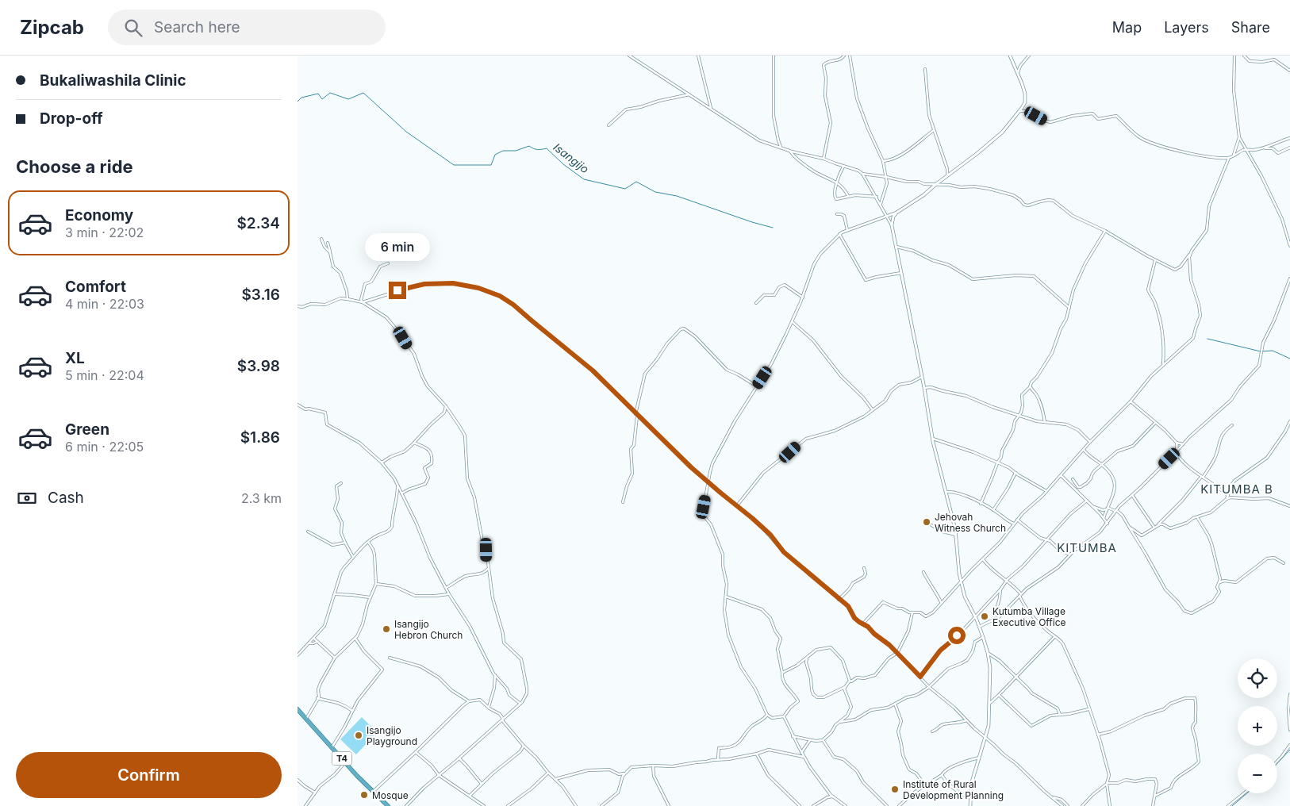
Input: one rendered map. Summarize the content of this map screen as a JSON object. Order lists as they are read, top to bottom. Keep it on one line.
{"streets":{"highway":["T4"]},"districts":["KITUMBA B","KITUMBA"],"water":["Isangijo"],"places":["Jehovah Witness Church","Kutumba Village Executive Office","Isangijo Hebron Church","Isangijo Playground","Institute of Rural Development Planning","Mosque"],"page":{"header":"Zipcab","search":"Search here","nav":["Map","Layers","Share"],"banner":["Bukaliwashila Clinic","Drop-off"],"heading":"Choose a ride","list":[{"name":"Economy","note":"3 min · 22:02","value":"$2.34"},{"name":"Comfort","note":"4 min · 22:03","value":"$3.16"},{"name":"XL","note":"5 min · 22:04","value":"$3.98"},{"name":"Green","note":"6 min · 22:05","value":"$1.86"}],"bubble":"6 min","pay":["Cash","2.3 km"],"map_buttons":["+","−"],"buttons":"Confirm"}}
